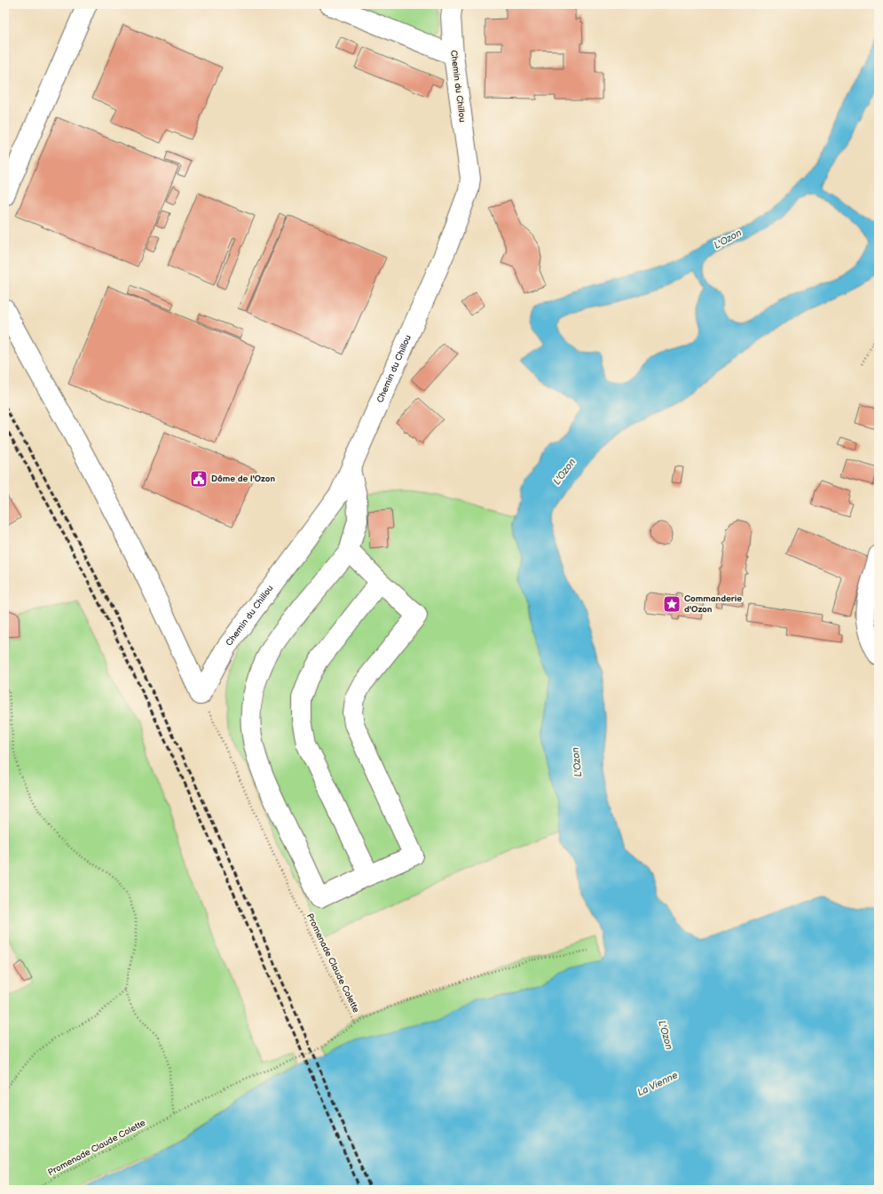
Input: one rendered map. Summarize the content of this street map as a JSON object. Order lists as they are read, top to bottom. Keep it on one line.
{"streets":{"street":["Chemin du Chillou"],"path":["Promenade Claude Colette"]},"crossings":[["Chemin du Chillou","Promenade Claude Colette"]],"water":["L'Ozon","La Vienne"],"places":{"public building":["Dôme de l'Ozon"],"place":["Commanderie d'Ozon"]}}
